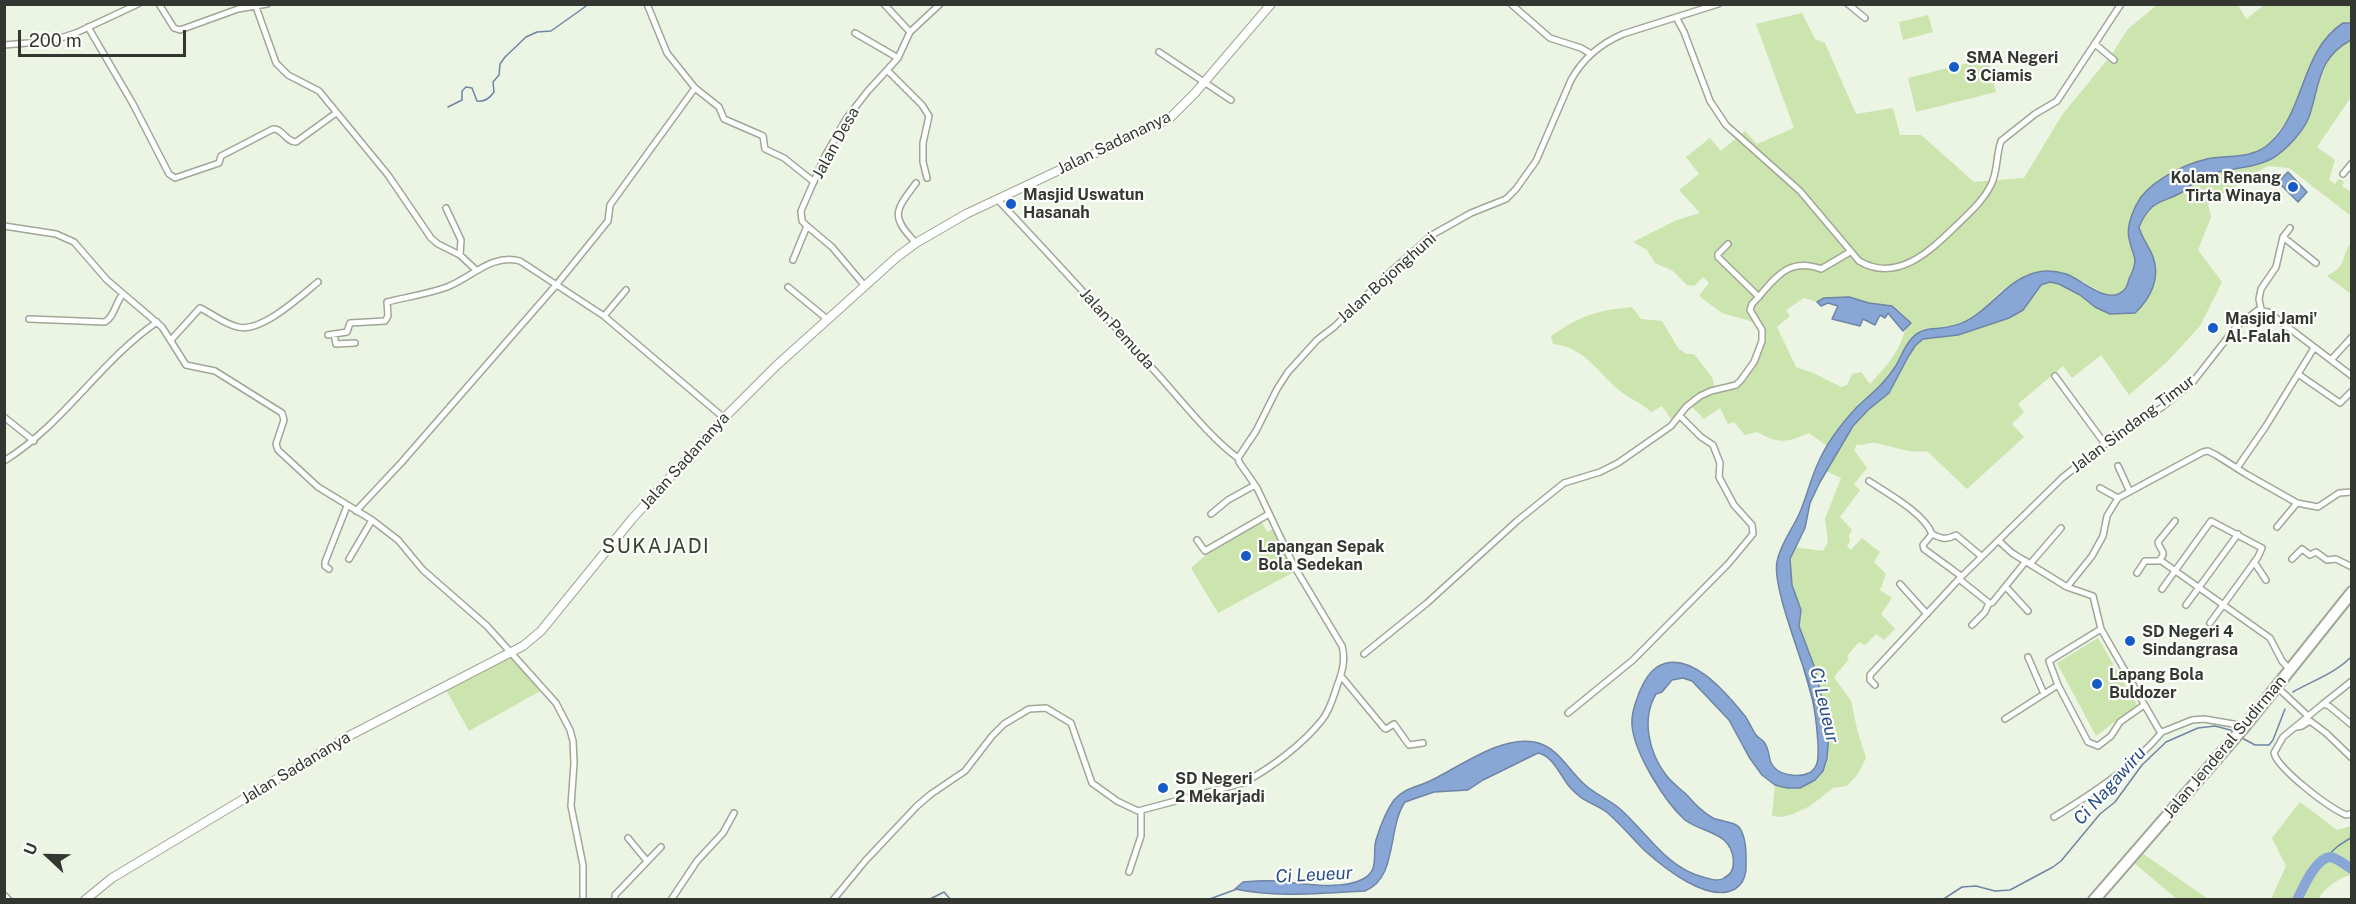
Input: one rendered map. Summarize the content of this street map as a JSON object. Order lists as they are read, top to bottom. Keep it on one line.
{"streets":{"highway":["Jalan Jenderal Sudirman"],"street":["Jalan Desa","Jalan Sadananya","Jalan Bojonghuni","Jalan Pemuda","Jalan Sindang Timur"]},"crossings":[["Jalan Sadananya","Jalan Pemuda"],["Jalan Bojonghuni","Jalan Pemuda"]],"districts":["SUKAJADI"],"water":["Ci Leueur","Ci Nagawiru"],"places":["SMA Negeri 3 Ciamis","Kolam Renang Tirta Winaya","Masjid Uswatun Hasanah","Masjid Jami' Al-Falah","Lapangan Sepak Bola Sedekan","SD Negeri 4 Sindangrasa","Lapang Bola Buldozer","SD Negeri 2 Mekarjadi"],"scale_bar":"200 m","north":"left"}
